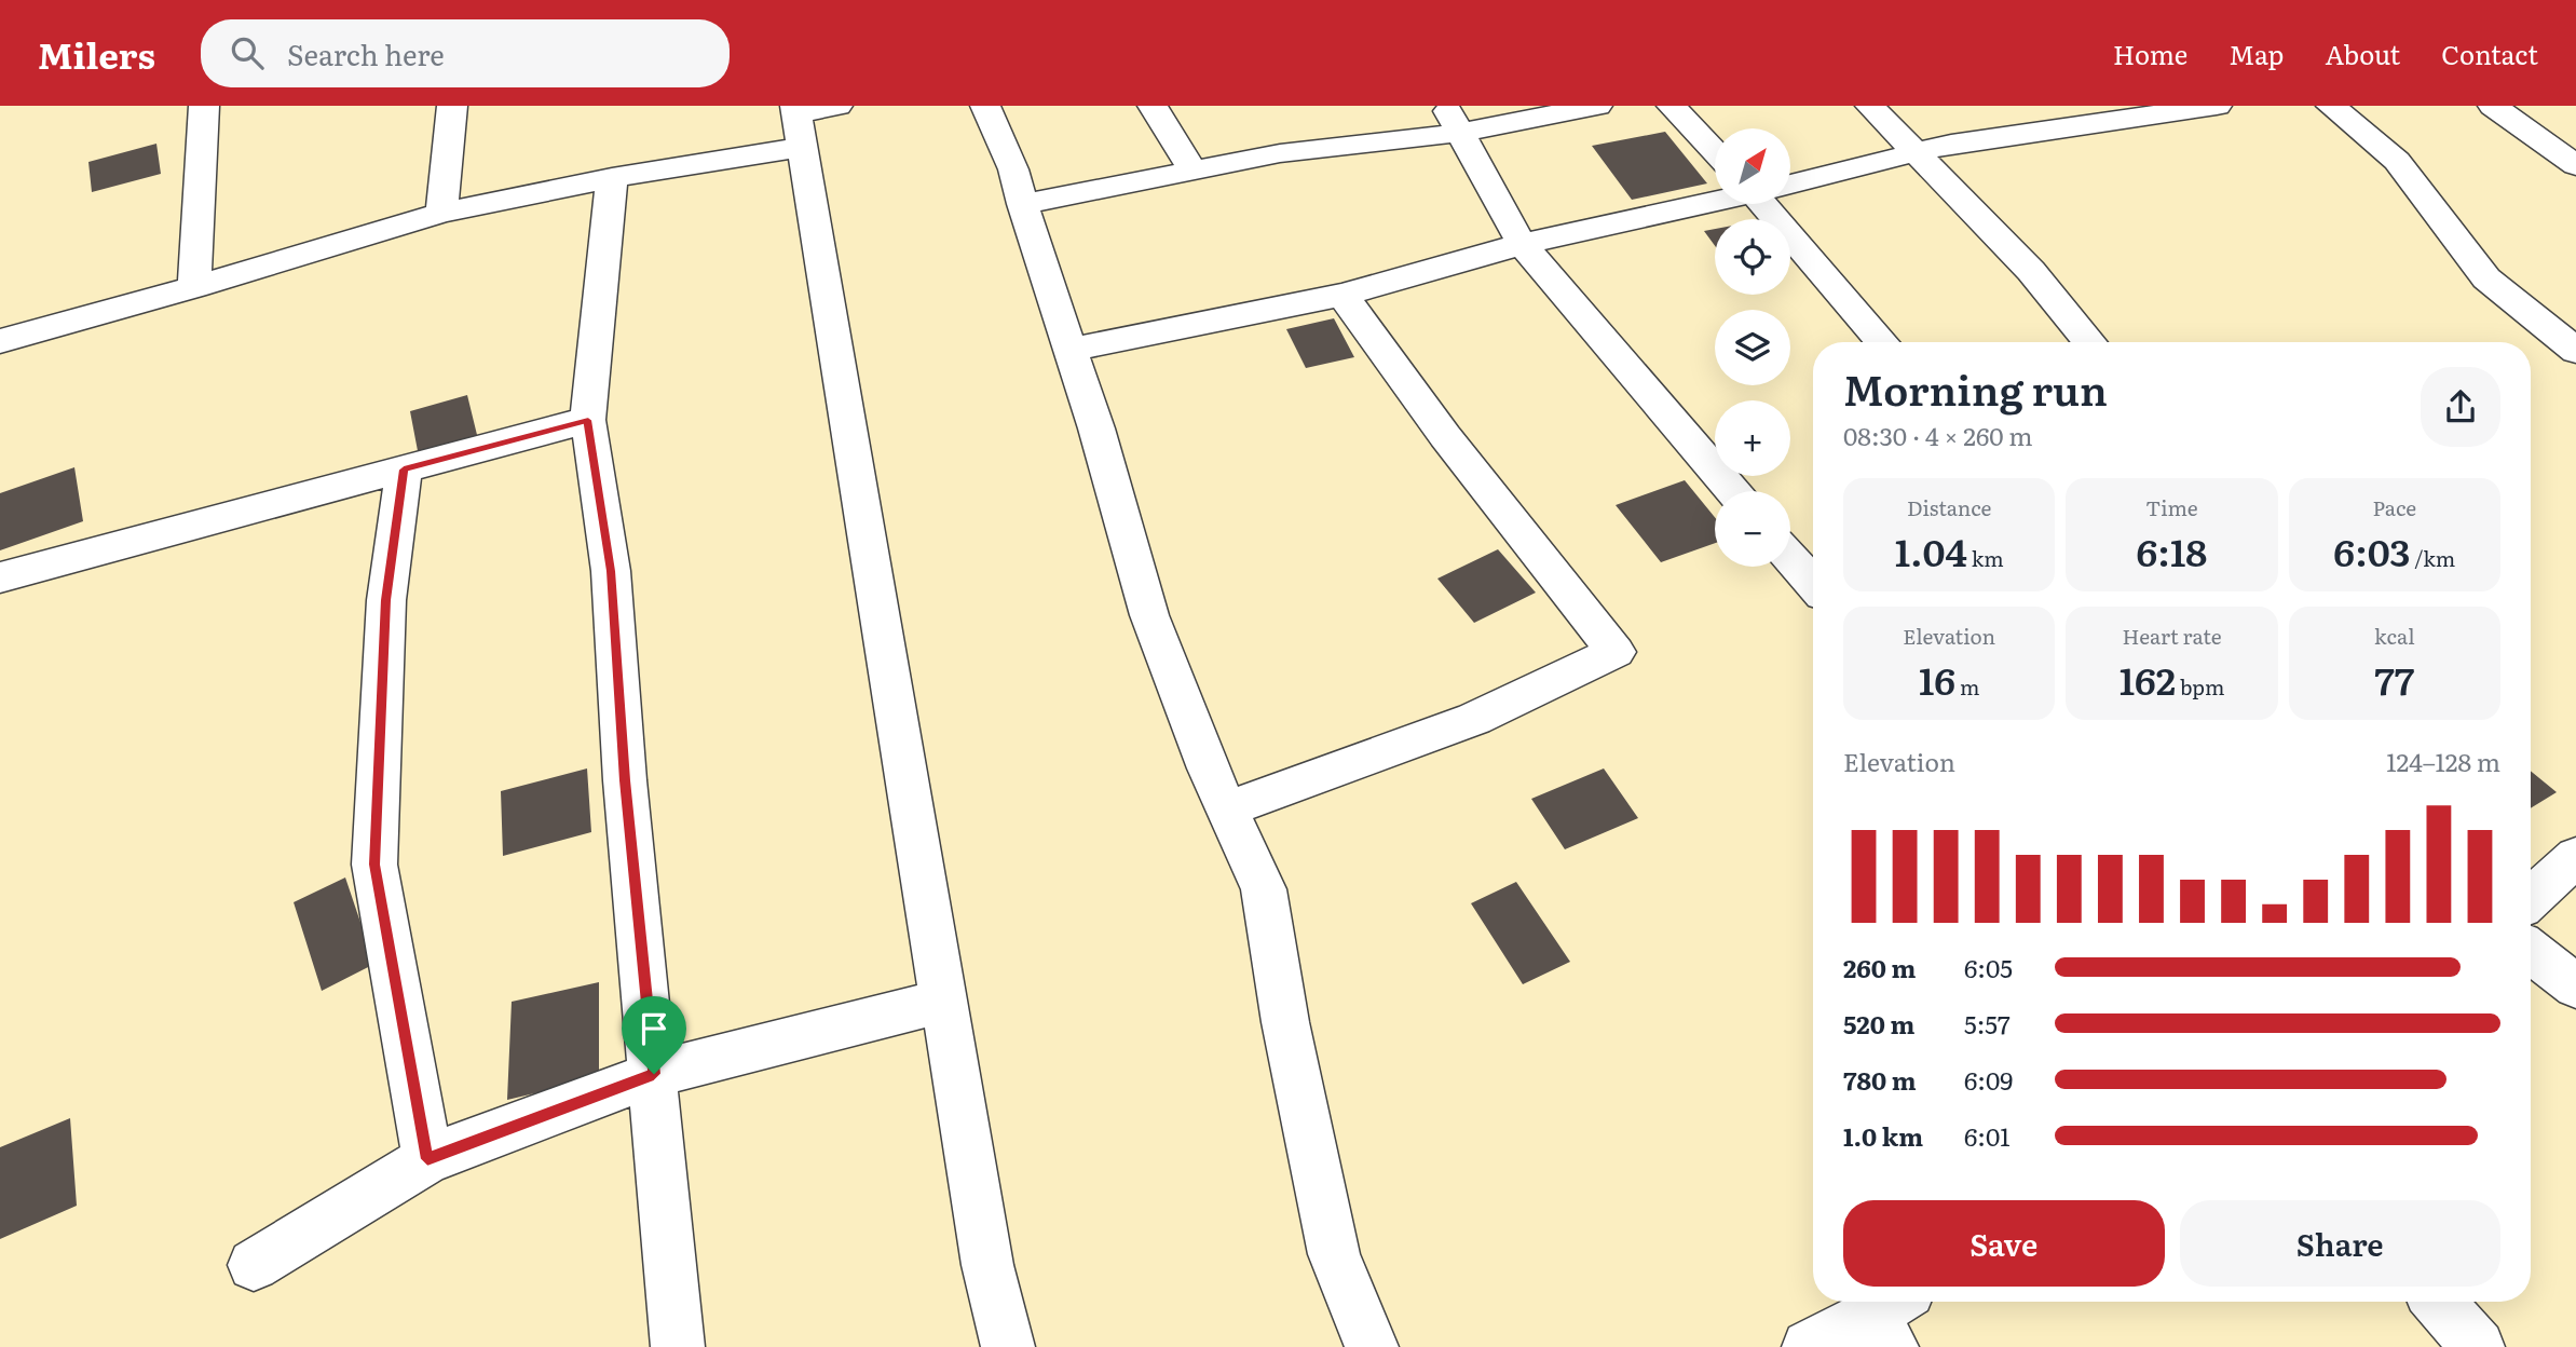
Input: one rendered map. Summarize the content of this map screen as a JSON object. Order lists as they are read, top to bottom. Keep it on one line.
{"north":"top right","page":{"header":"Milers","search":"Search here","nav":["Home","Map","About","Contact"],"map_buttons":["+","−"],"heading":["Morning run","08:30 · 4 × 260 m"],"stats":[["Distance","1.04 km"],["Time","6:18"],["Pace","6:03 /km"],["Elevation","16 m"],["Heart rate","162 bpm"],["kcal","77"]],"chart":["Elevation","124–128 m"],"list":[{"name":"260 m","note":"6:05"},{"name":"520 m","note":"5:57"},{"name":"780 m","note":"6:09"},{"name":"1.0 km","note":"6:01"}],"buttons":["Save","Share"]}}
